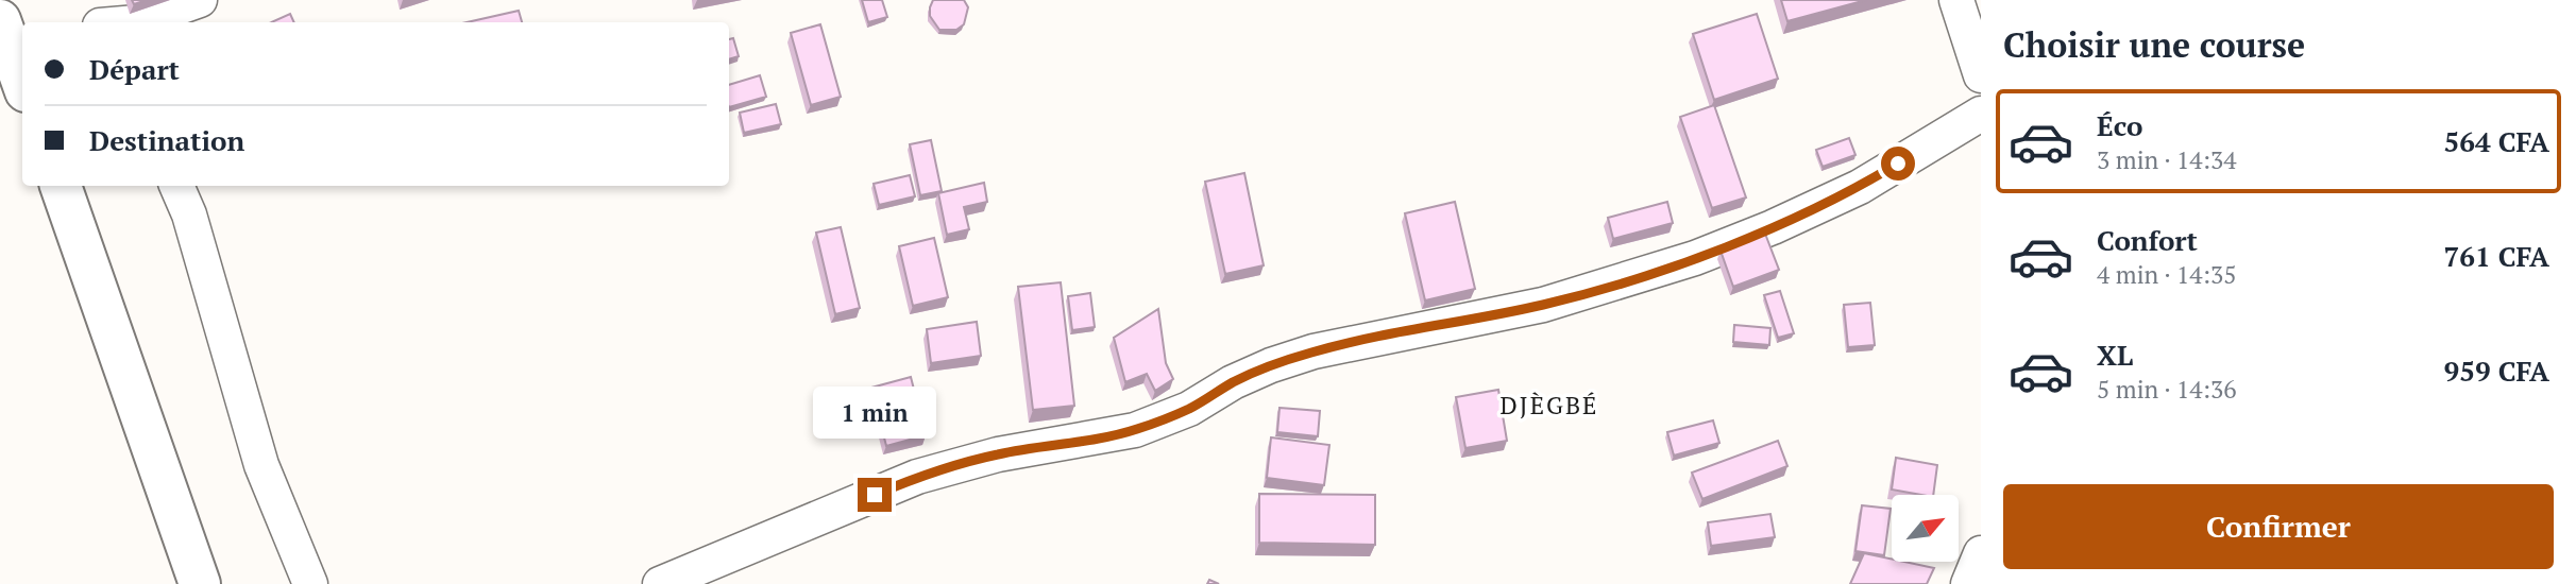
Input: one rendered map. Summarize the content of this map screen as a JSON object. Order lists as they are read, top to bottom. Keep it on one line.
{"districts":["DJÈGBÉ"],"north":"top right","page":{"heading":"Choisir une course","banner":["Départ","Destination"],"list":[{"name":"Éco","note":"3 min · 14:34","value":"564 CFA"},{"name":"Confort","note":"4 min · 14:35","value":"761 CFA"},{"name":"XL","note":"5 min · 14:36","value":"959 CFA"}],"bubble":"1 min","buttons":"Confirmer"}}
